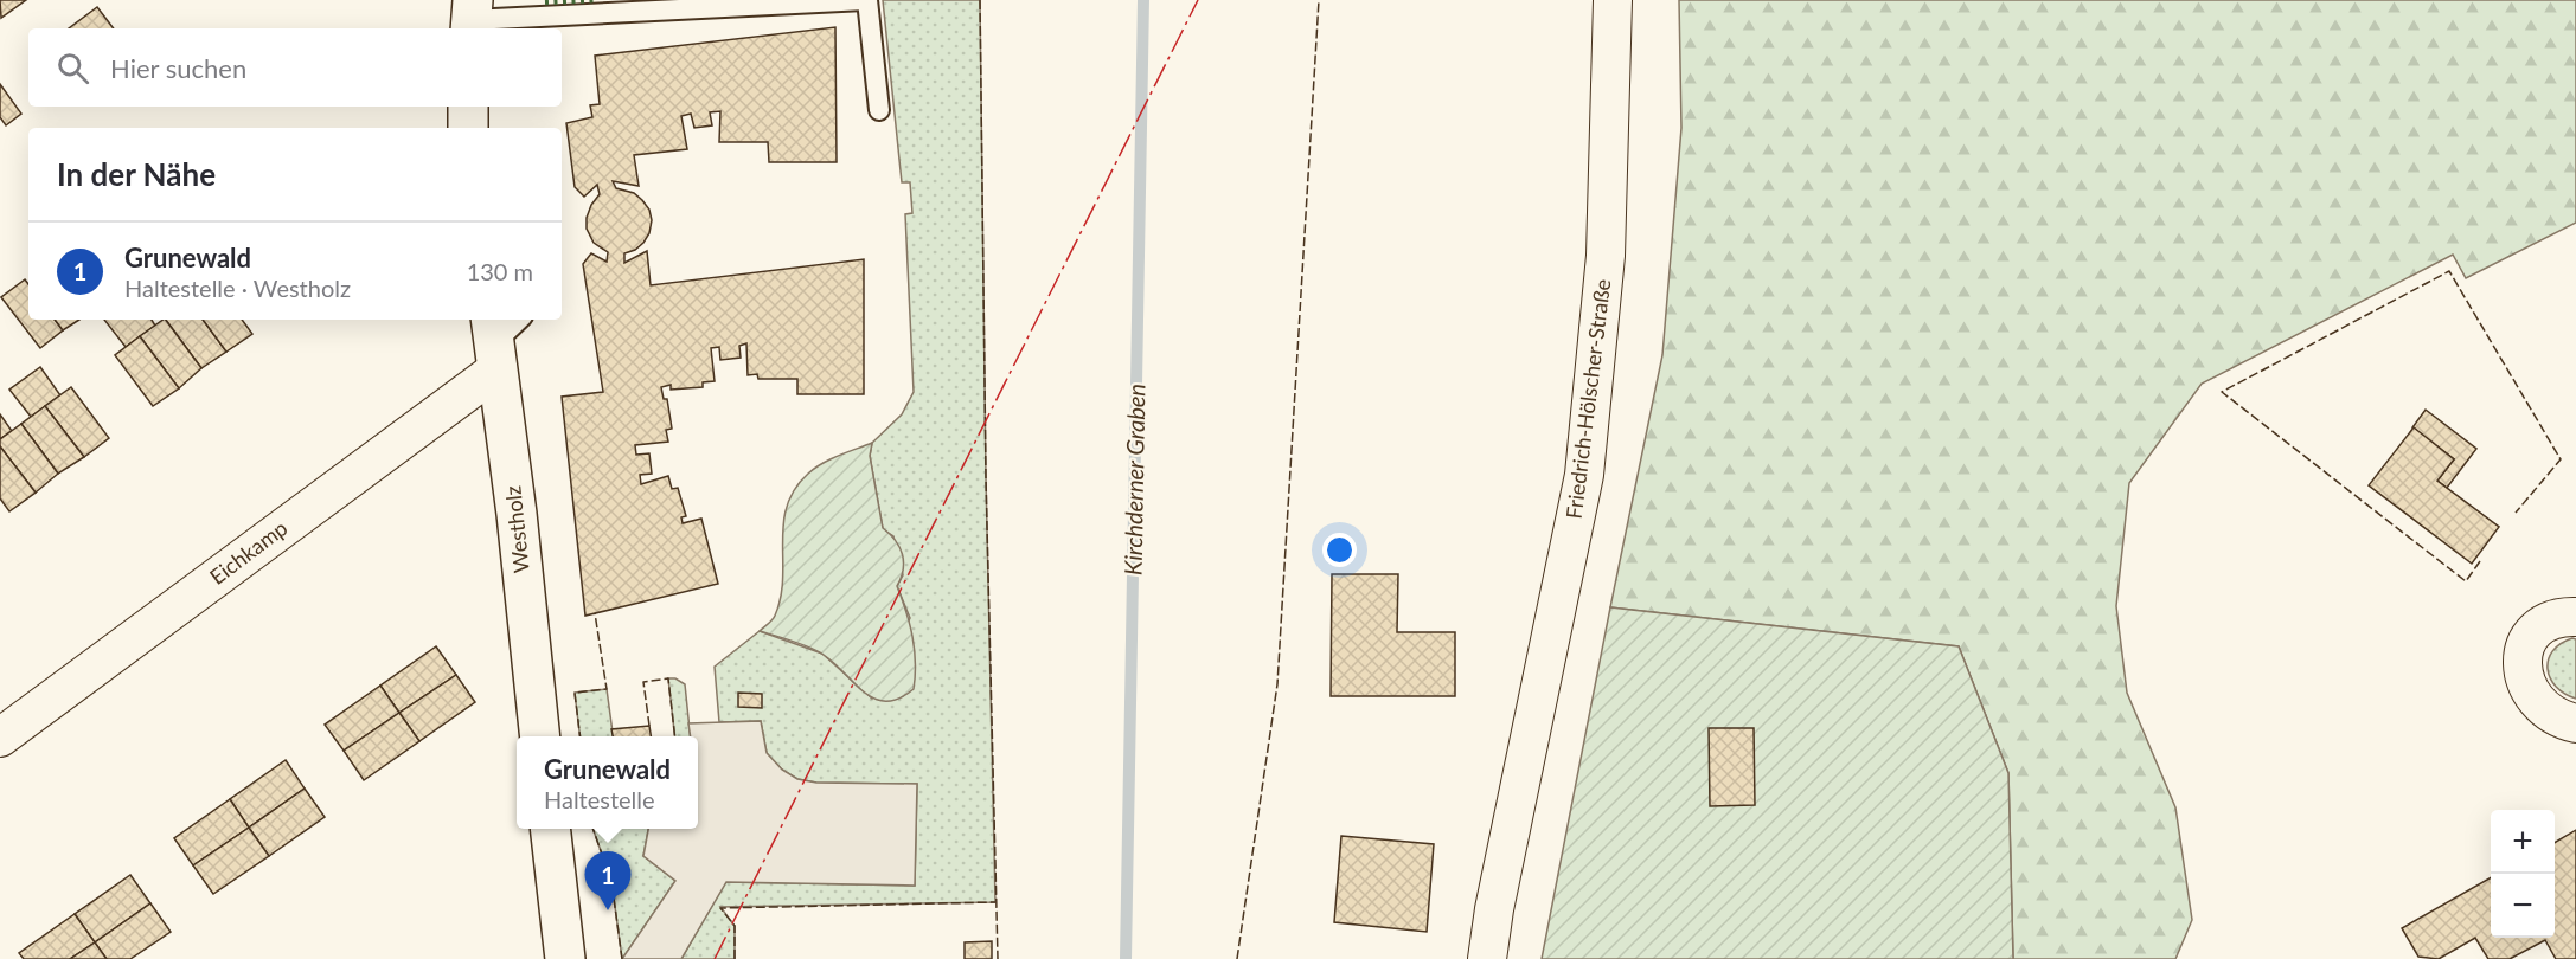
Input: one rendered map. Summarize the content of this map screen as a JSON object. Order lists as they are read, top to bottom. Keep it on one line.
{"streets":{"street":["Friedrich-Hölscher-Straße","Westholz","Eichkamp"]},"crossings":[["Westholz","Eichkamp"]],"water":["Kirchderner Graben"],"page":{"search":"Hier suchen","heading":"In der Nähe","list":[{"mark":"1","name":"Grunewald","note":"Haltestelle · Westholz","value":"130 m"}],"popup":["Grunewald","Haltestelle"],"map_buttons":["+","−"],"pins":"1"}}
